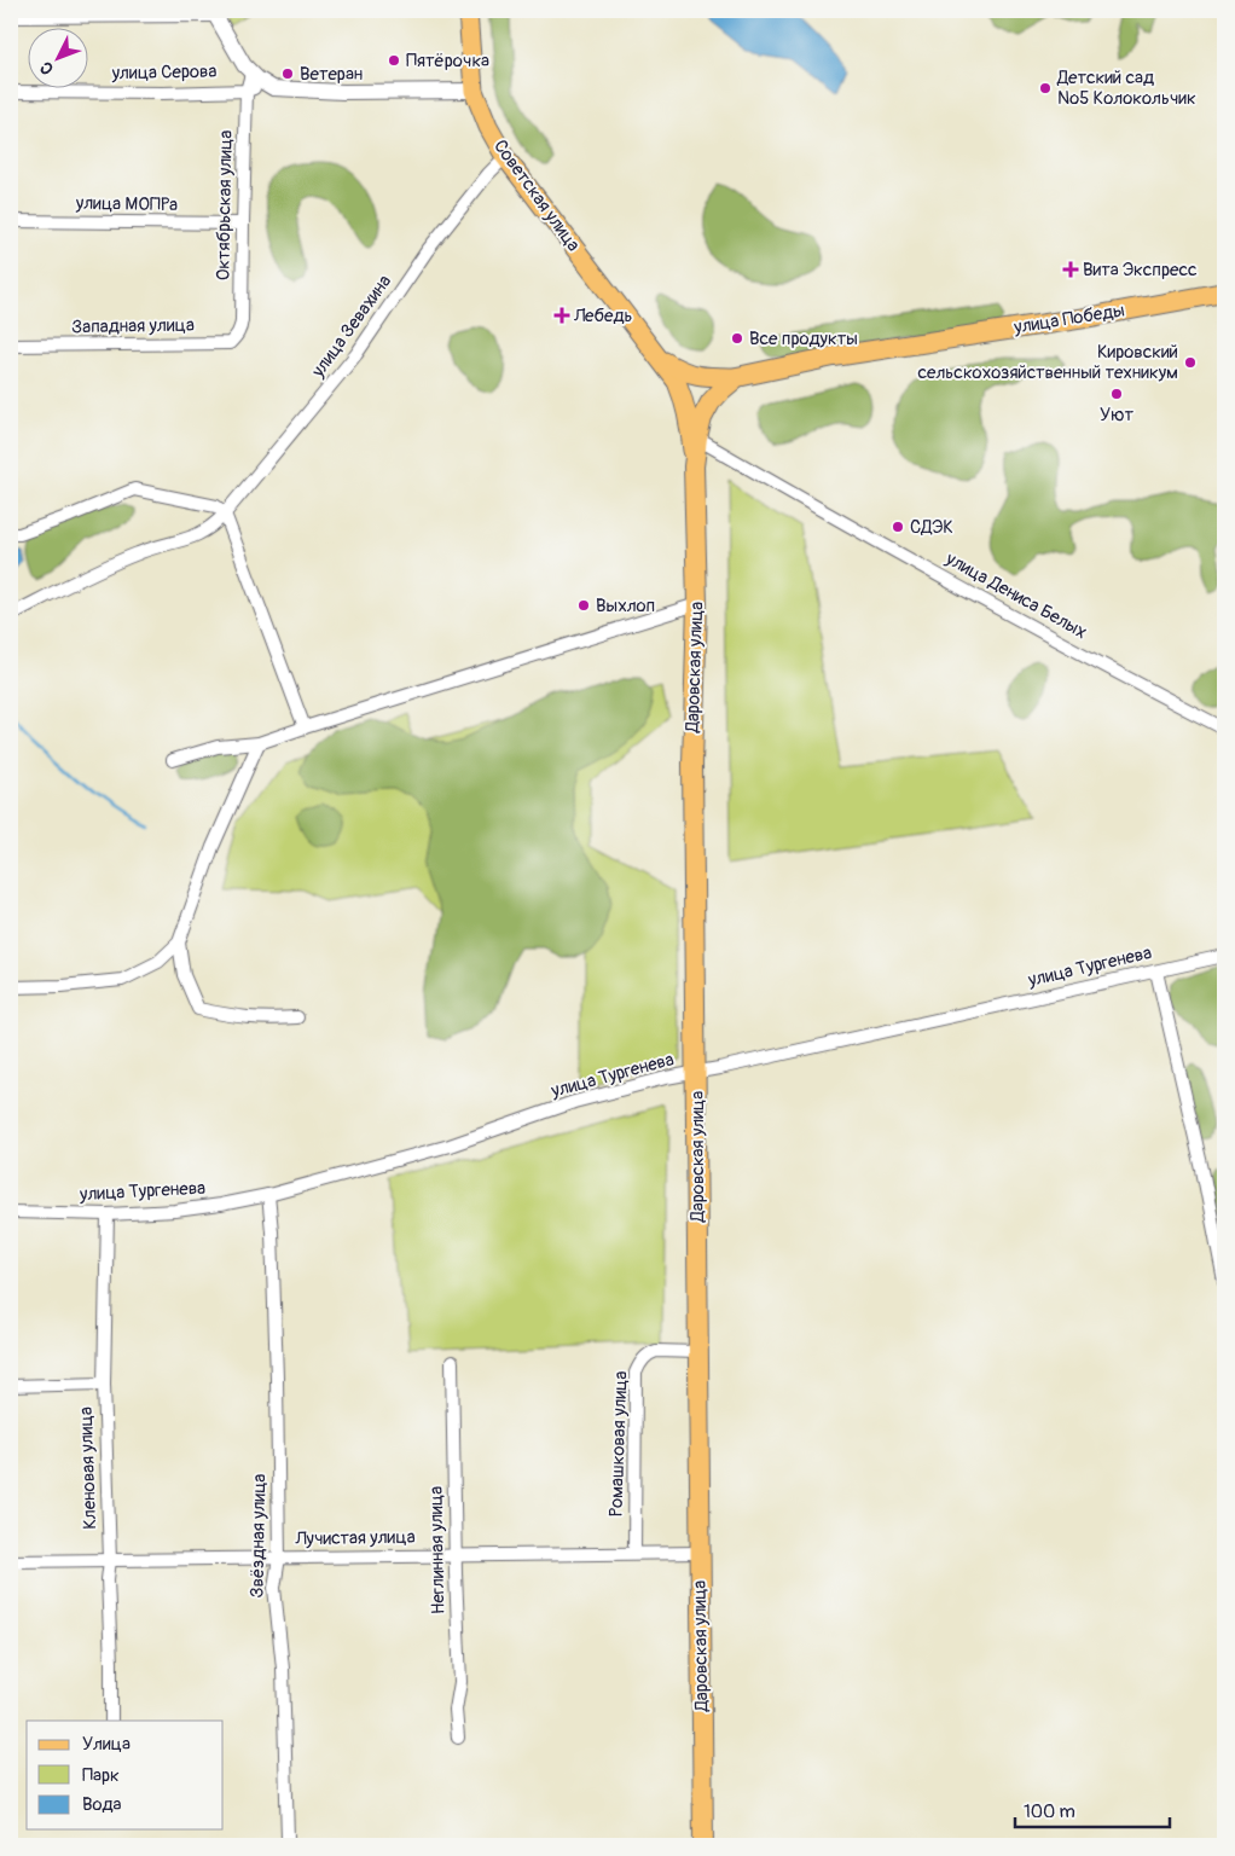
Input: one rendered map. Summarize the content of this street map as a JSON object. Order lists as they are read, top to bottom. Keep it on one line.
{"streets":{"highway":["улица Победы","Даровская улица"],"main road":["Советская улица"],"street":["улица Серова","улица МОПРа","Октябрьская улица","Западная улица","улица Зевахина","улица Дениса Белых","улица Тургенева","Ромашковая улица","Кленовая улица","Звёздная улица","Лучистая улица","Неглинная улица"]},"crossings":[["улица Серова","Октябрьская улица"],["Советская улица","улица Победы"],["Советская улица","улица Зевахина"],["Советская улица","Даровская улица"],["улица МОПРа","Октябрьская улица"],["Октябрьская улица","Западная улица"],["улица Победы","Даровская улица"],["улица Дениса Белых","Даровская улица"],["Даровская улица","улица Тургенева"],["Даровская улица","Ромашковая улица"],["Даровская улица","Лучистая улица"],["улица Тургенева","Кленовая улица"],["улица Тургенева","Звёздная улица"],["Ромашковая улица","Лучистая улица"],["Кленовая улица","Лучистая улица"],["Звёздная улица","Лучистая улица"],["Лучистая улица","Неглинная улица"]],"places":{"other":["Пятёрочка","Ветеран","Детский сад №5 Колокольчик","Все продукты","Кировский сельскохозяйственный техникум","Уют","СДЭК","Выхлоп"],"health":["Вита Экспресс","Лебедь"]},"legend":["Улица","Парк","Вода"],"scale_bar":"100 m","north":"bottom left"}
